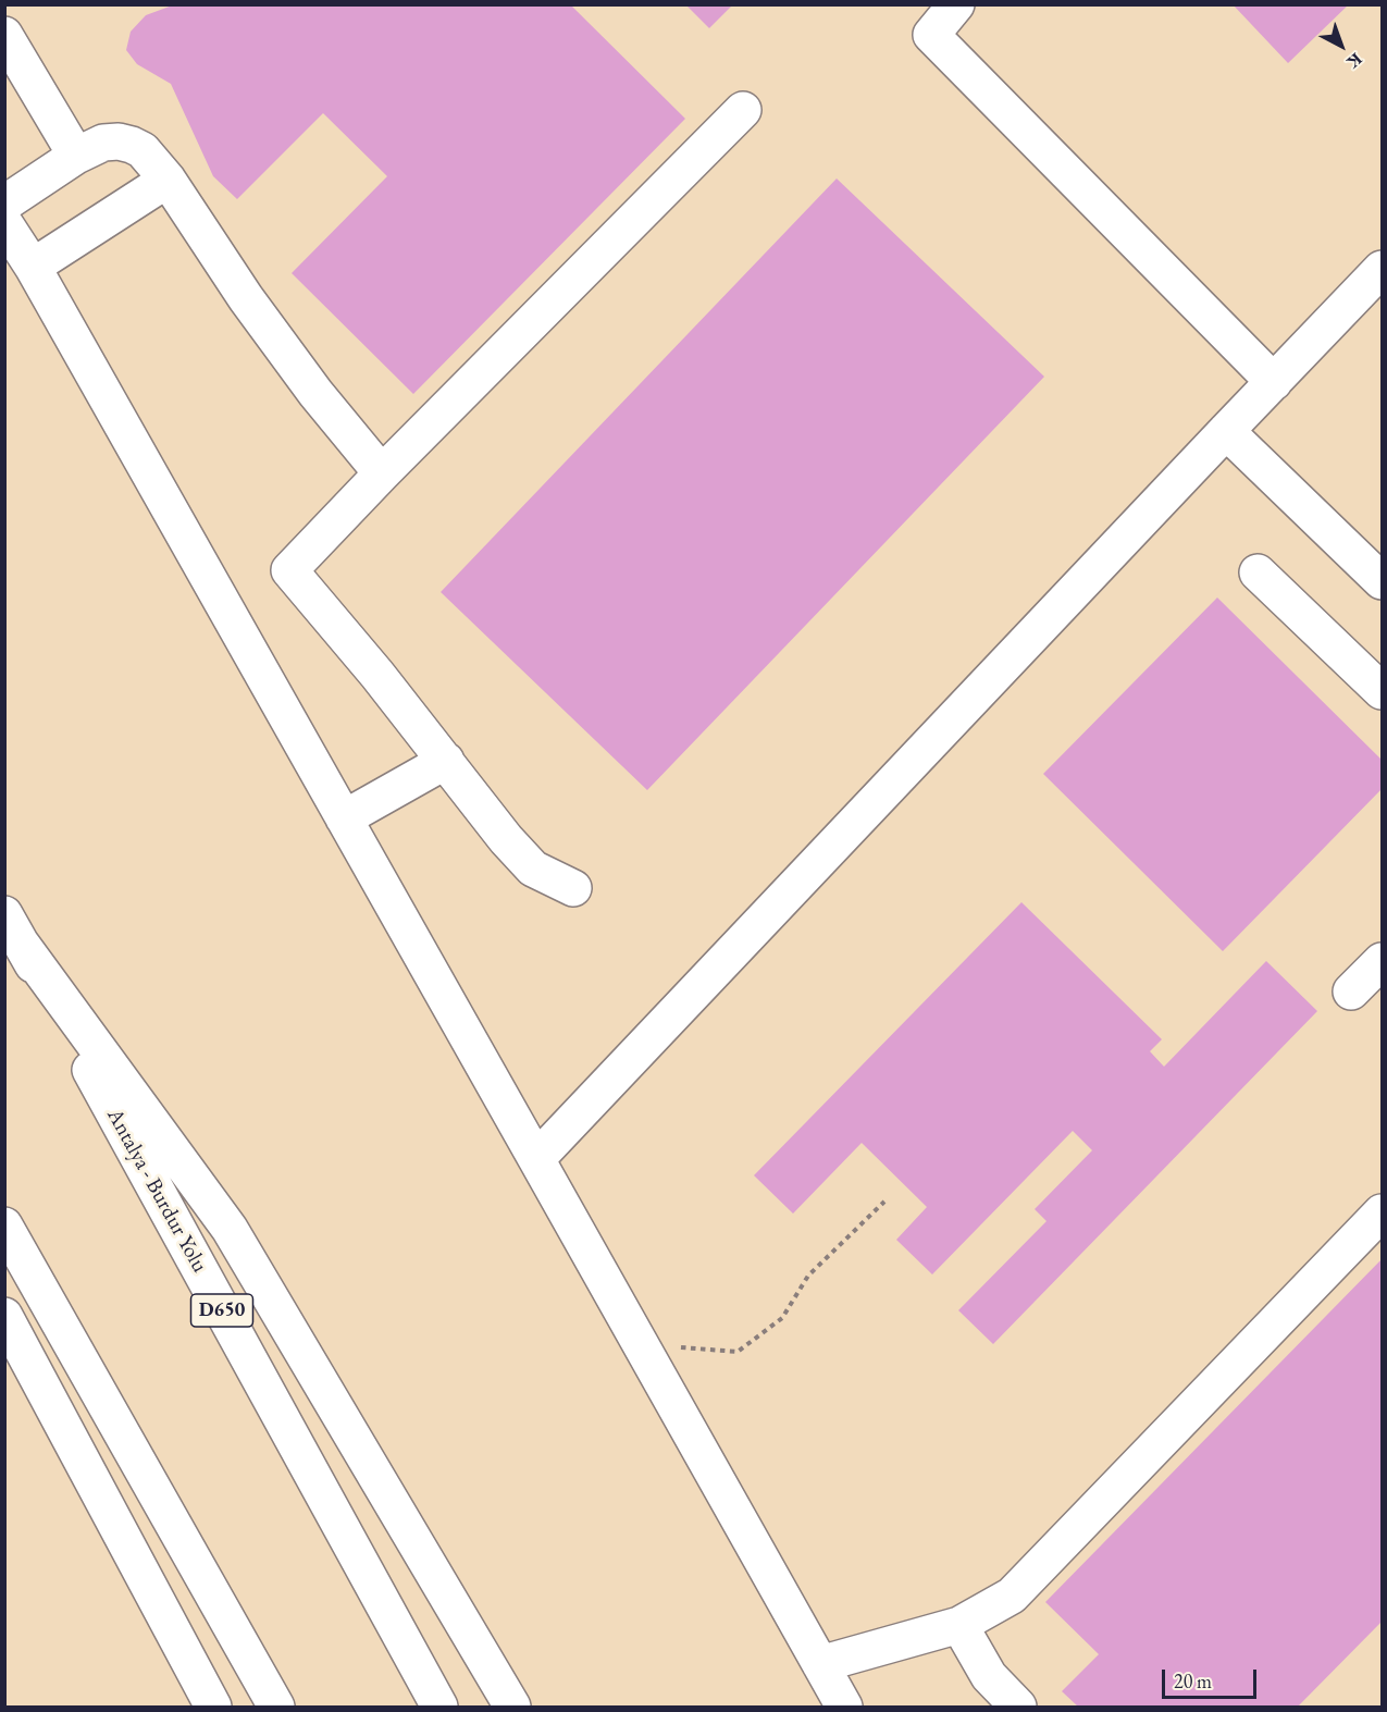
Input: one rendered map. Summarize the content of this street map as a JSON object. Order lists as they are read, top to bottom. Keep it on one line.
{"streets":{"main road":["Antalya - Burdur Yolu","D650"]},"scale_bar":"20 m","north":"bottom right"}
